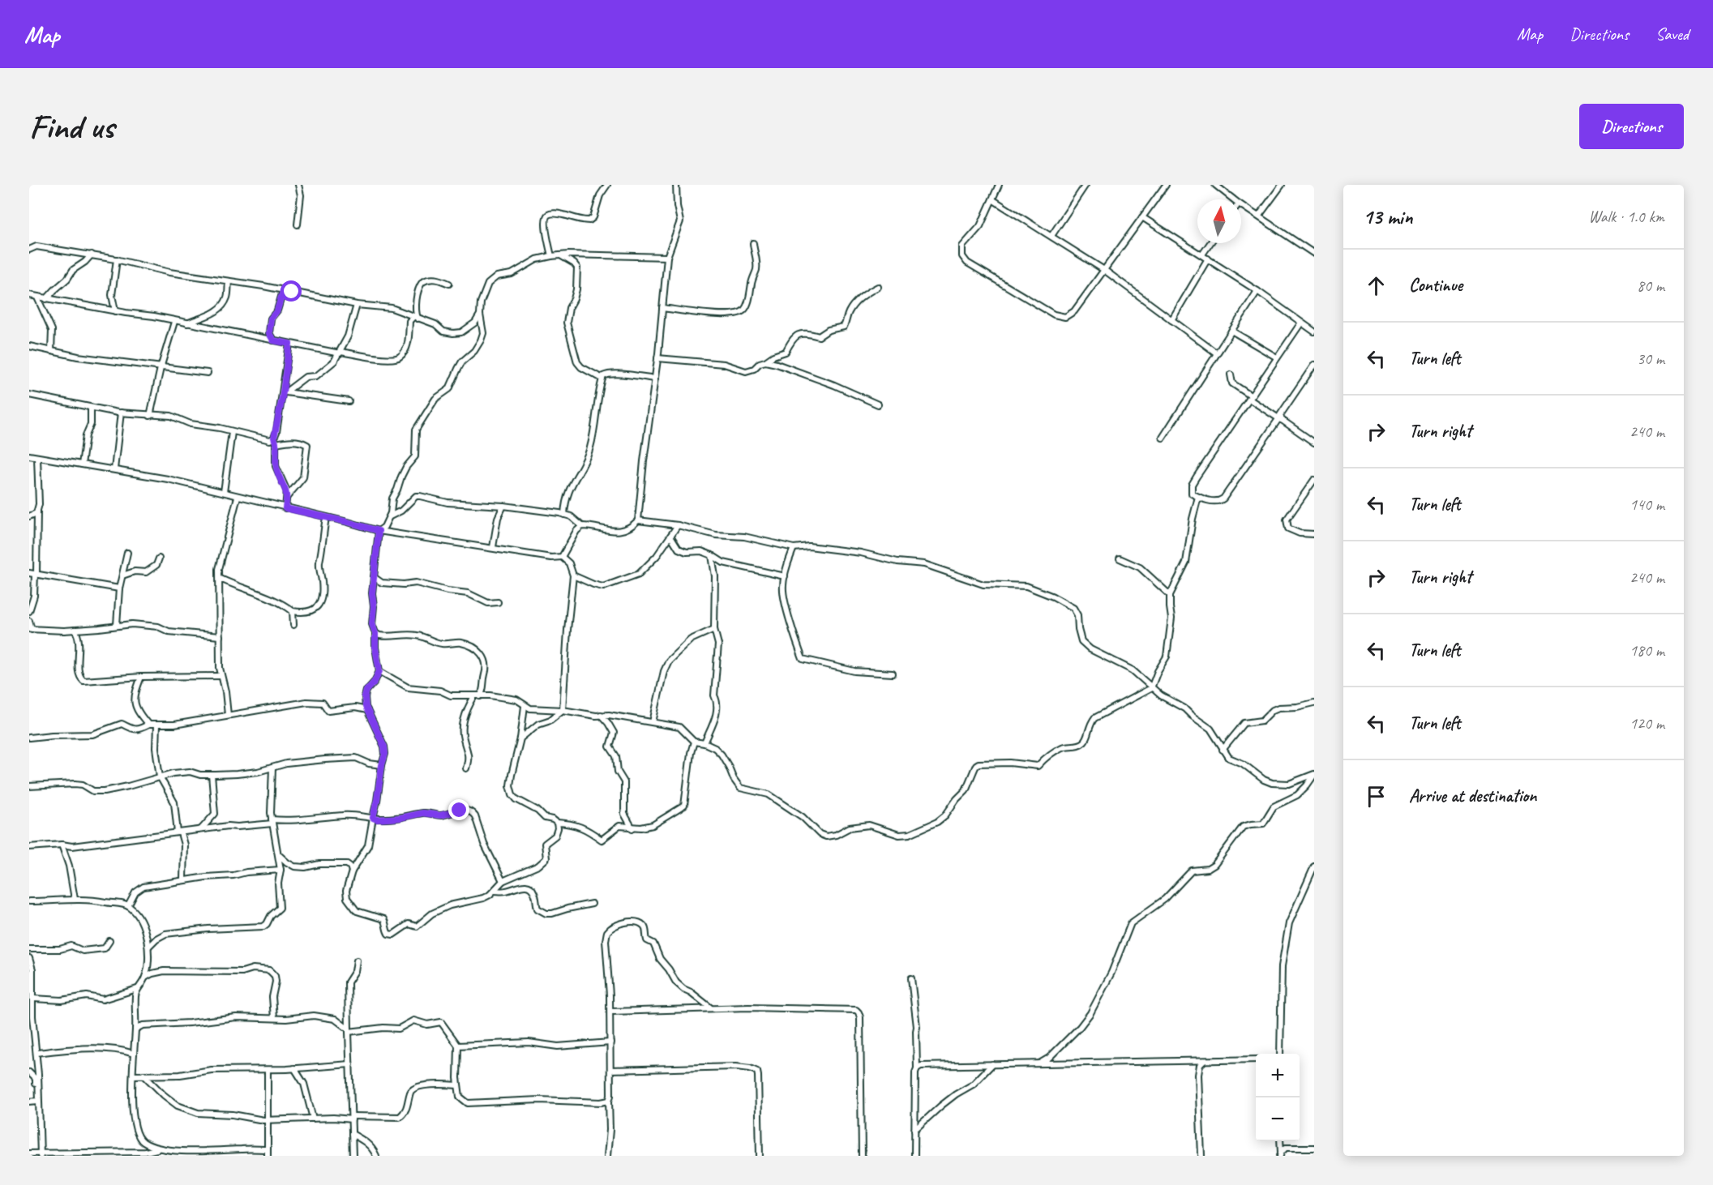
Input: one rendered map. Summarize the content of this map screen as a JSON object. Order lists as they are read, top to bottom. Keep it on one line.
{"north":"top","page":{"header":"Map","nav":["Map","Directions","Saved"],"buttons":"Directions","title":"Find us","heading":["13 min","Walk · 1.0 km"],"list":[["Continue","80 m"],["Turn left","30 m"],["Turn right","240 m"],["Turn left","140 m"],["Turn right","240 m"],["Turn left","180 m"],["Turn left","120 m"],"Arrive at destination"],"map_buttons":["+","−"]}}
